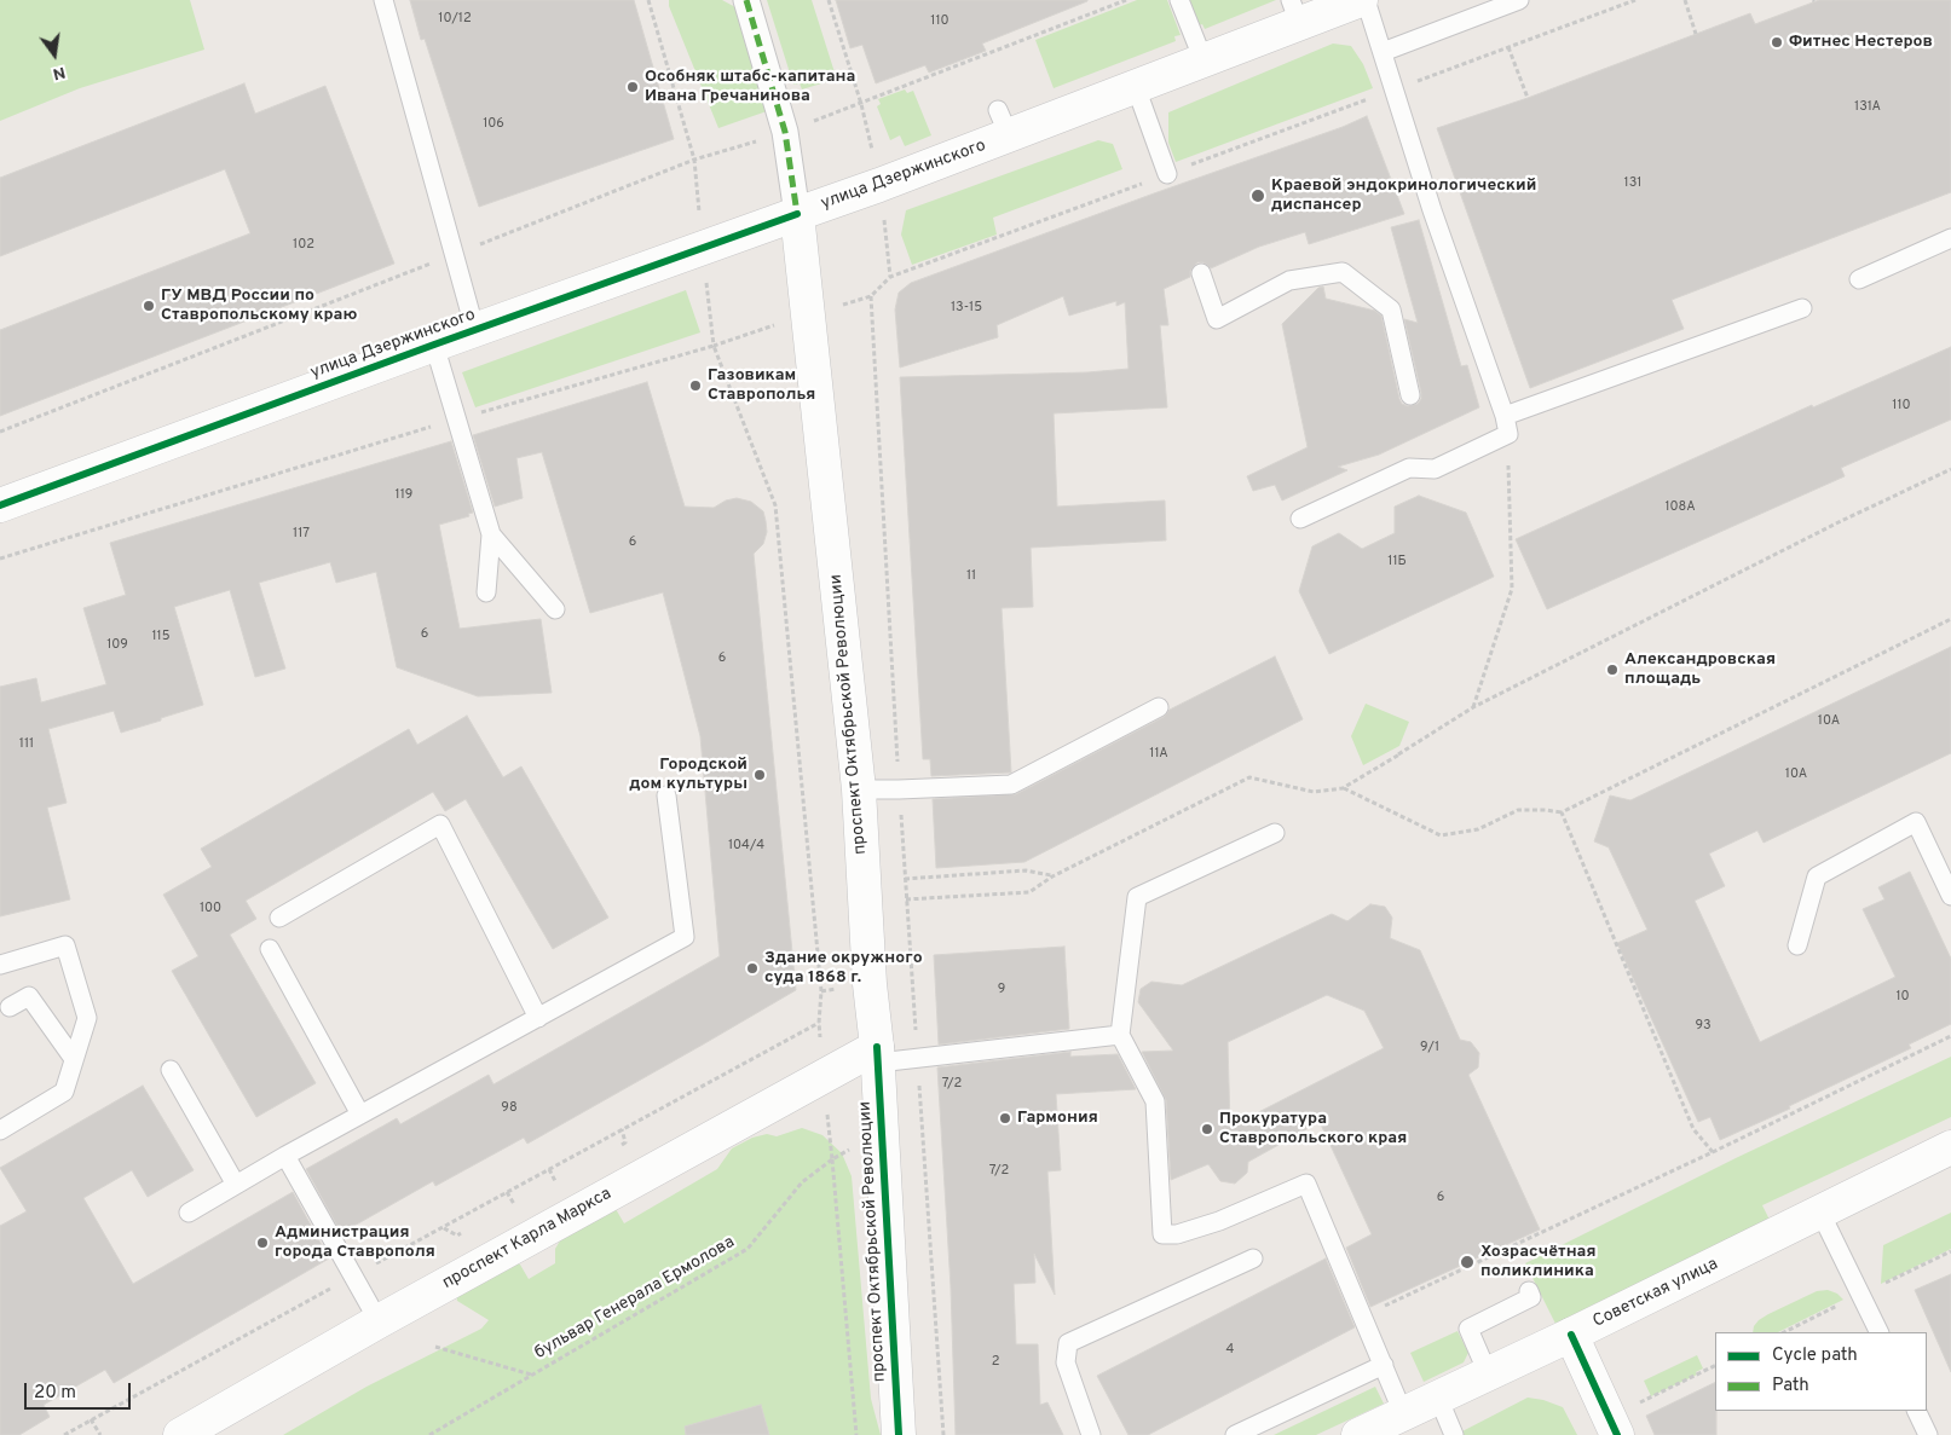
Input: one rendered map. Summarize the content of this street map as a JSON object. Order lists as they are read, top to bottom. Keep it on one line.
{"streets":{"main road":["улица Дзержинского","проспект Октябрьской Революции","проспект Карла Маркса","Советская улица"],"path":["бульвар Генерала Ермолова"]},"crossings":[["улица Дзержинского","проспект Октябрьской Революции"],["проспект Октябрьской Революции","проспект Карла Маркса"],["проспект Октябрьской Революции","бульвар Генерала Ермолова"]],"places":["Фитнес Нестеров","Особняк штабс-капитана Ивана Гречанинова","Краевой эндокринологический диспансер","ГУ МВД России по Ставропольскому краю","Газовикам Ставрополья","Александровская площадь","Городской дом культуры","Здание окружного суда 1868 г.","Гармония","Прокуратура Ставропольского края","Администрация города Ставрополя","Хозрасчётная поликлиника"],"house_numbers":["10/12","110","131А","106","131","102","13-15","110","119","108А","117","6","11Б","11","6","115","109","6","10А","111","11А","10А","104/4","100","9","10","93","9/1","7/2","98","7/2","6","4","2"],"legend":["Cycle path","Path"],"scale_bar":"20 m","north":"bottom"}
